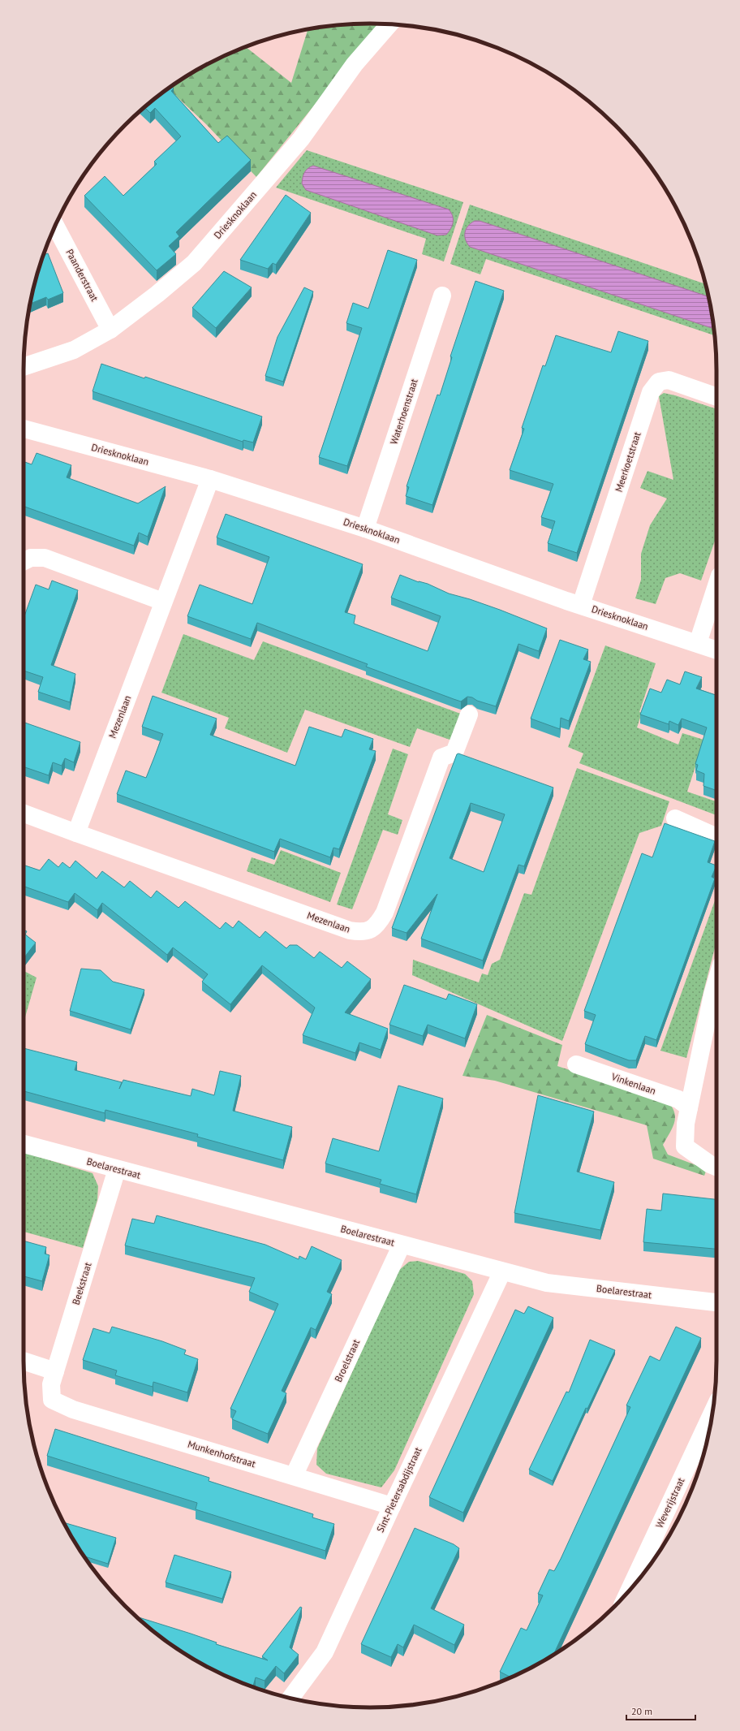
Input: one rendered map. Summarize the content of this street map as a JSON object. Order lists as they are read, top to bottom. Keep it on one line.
{"streets":{"street":["Driesknoklaan","Paanderstraat","Waterhoenstraat","Meerkoetstraat","Mezenlaan","Vinkenlaan","Boelarestraat","Beekstraat","Broelstraat","Munkenhofstraat","Sint-Pietersabdijstraat","Weverijstraat"]},"crossings":[["Driesknoklaan","Paanderstraat"],["Driesknoklaan","Waterhoenstraat"],["Driesknoklaan","Meerkoetstraat"],["Driesknoklaan","Mezenlaan"],["Boelarestraat","Beekstraat"],["Boelarestraat","Broelstraat"],["Boelarestraat","Sint-Pietersabdijstraat"],["Beekstraat","Munkenhofstraat"],["Broelstraat","Munkenhofstraat"],["Munkenhofstraat","Sint-Pietersabdijstraat"]],"scale_bar":"20 m"}
